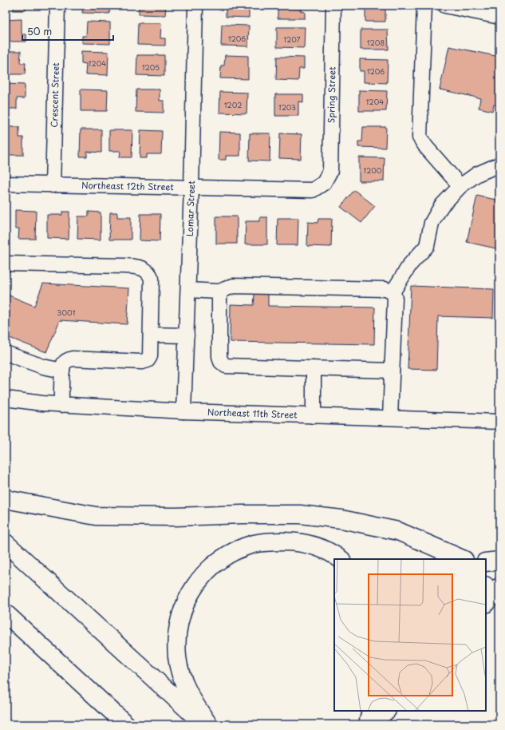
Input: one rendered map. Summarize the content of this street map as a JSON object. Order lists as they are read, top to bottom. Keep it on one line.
{"streets":{"street":["Crescent Street","Spring Street","Northeast 12th Street","Lomar Street","Northeast 11th Street"]},"crossings":[["Crescent Street","Northeast 12th Street"],["Spring Street","Northeast 12th Street"],["Northeast 12th Street","Lomar Street"],["Lomar Street","Northeast 11th Street"]],"house_numbers":["1206","1207","1208","1204","1205","1206","1204","1202","1203","1200","3001"],"scale_bar":"50 m"}
